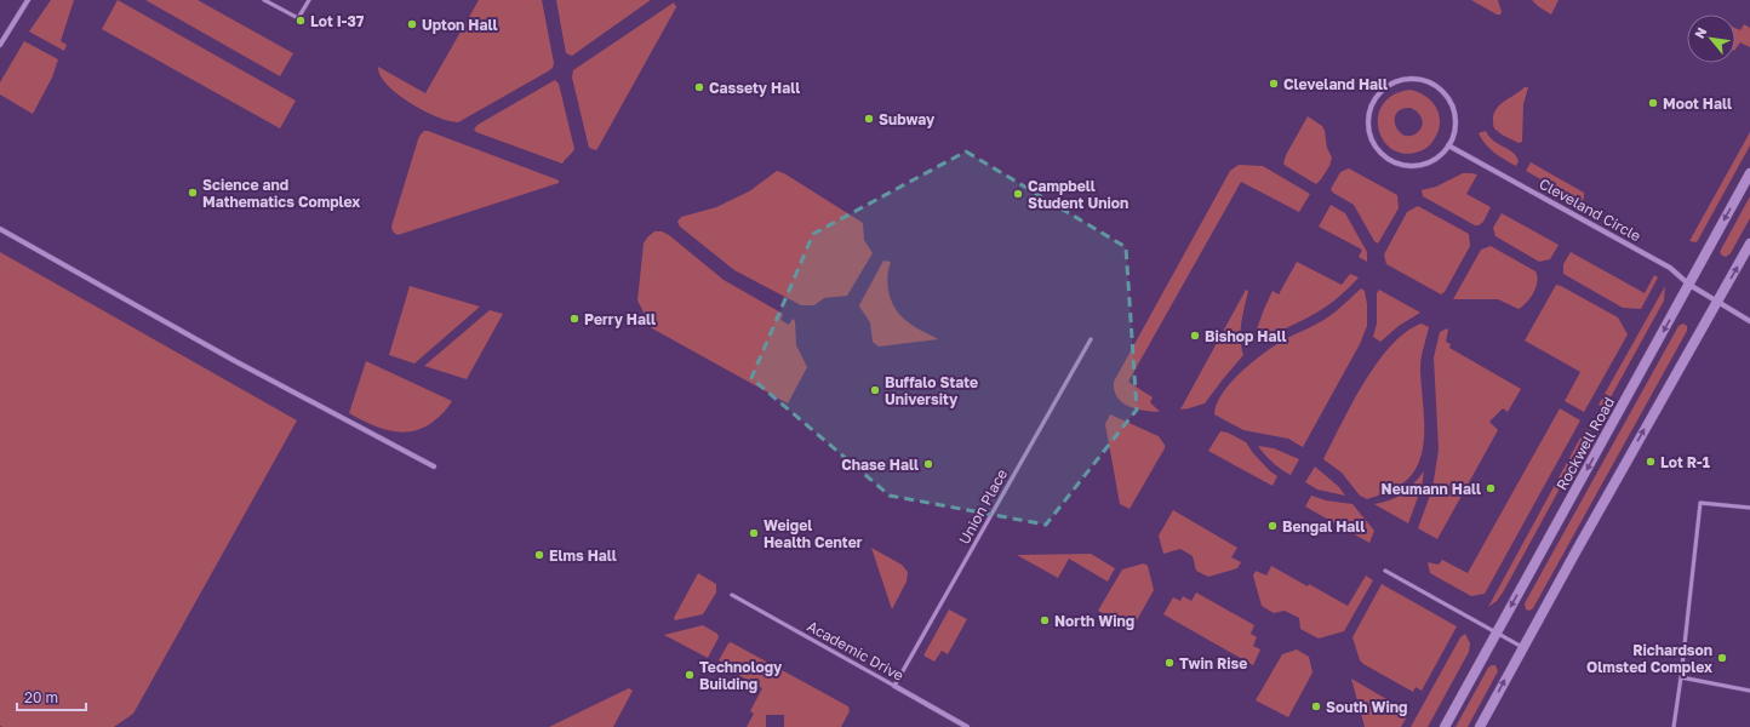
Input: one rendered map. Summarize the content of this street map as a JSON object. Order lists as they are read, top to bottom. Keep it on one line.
{"streets":{"street":["Cleveland Circle","Rockwell Road","Academic Drive"],"lane":["Union Place"]},"crossings":[["Cleveland Circle","Rockwell Road"],["Union Place","Academic Drive"]],"places":["Lot I-37","Upton Hall","Cleveland Hall","Cassety Hall","Moot Hall","Subway","Science and Mathematics Complex","Campbell Student Union","Perry Hall","Bishop Hall","Buffalo State University","Lot R-1","Chase Hall","Neumann Hall","Bengal Hall","Weigel Health Center","Elms Hall","North Wing","Richardson Olmsted Complex","Twin Rise","Technology Building","South Wing"],"scale_bar":"20 m","north":"top left"}
